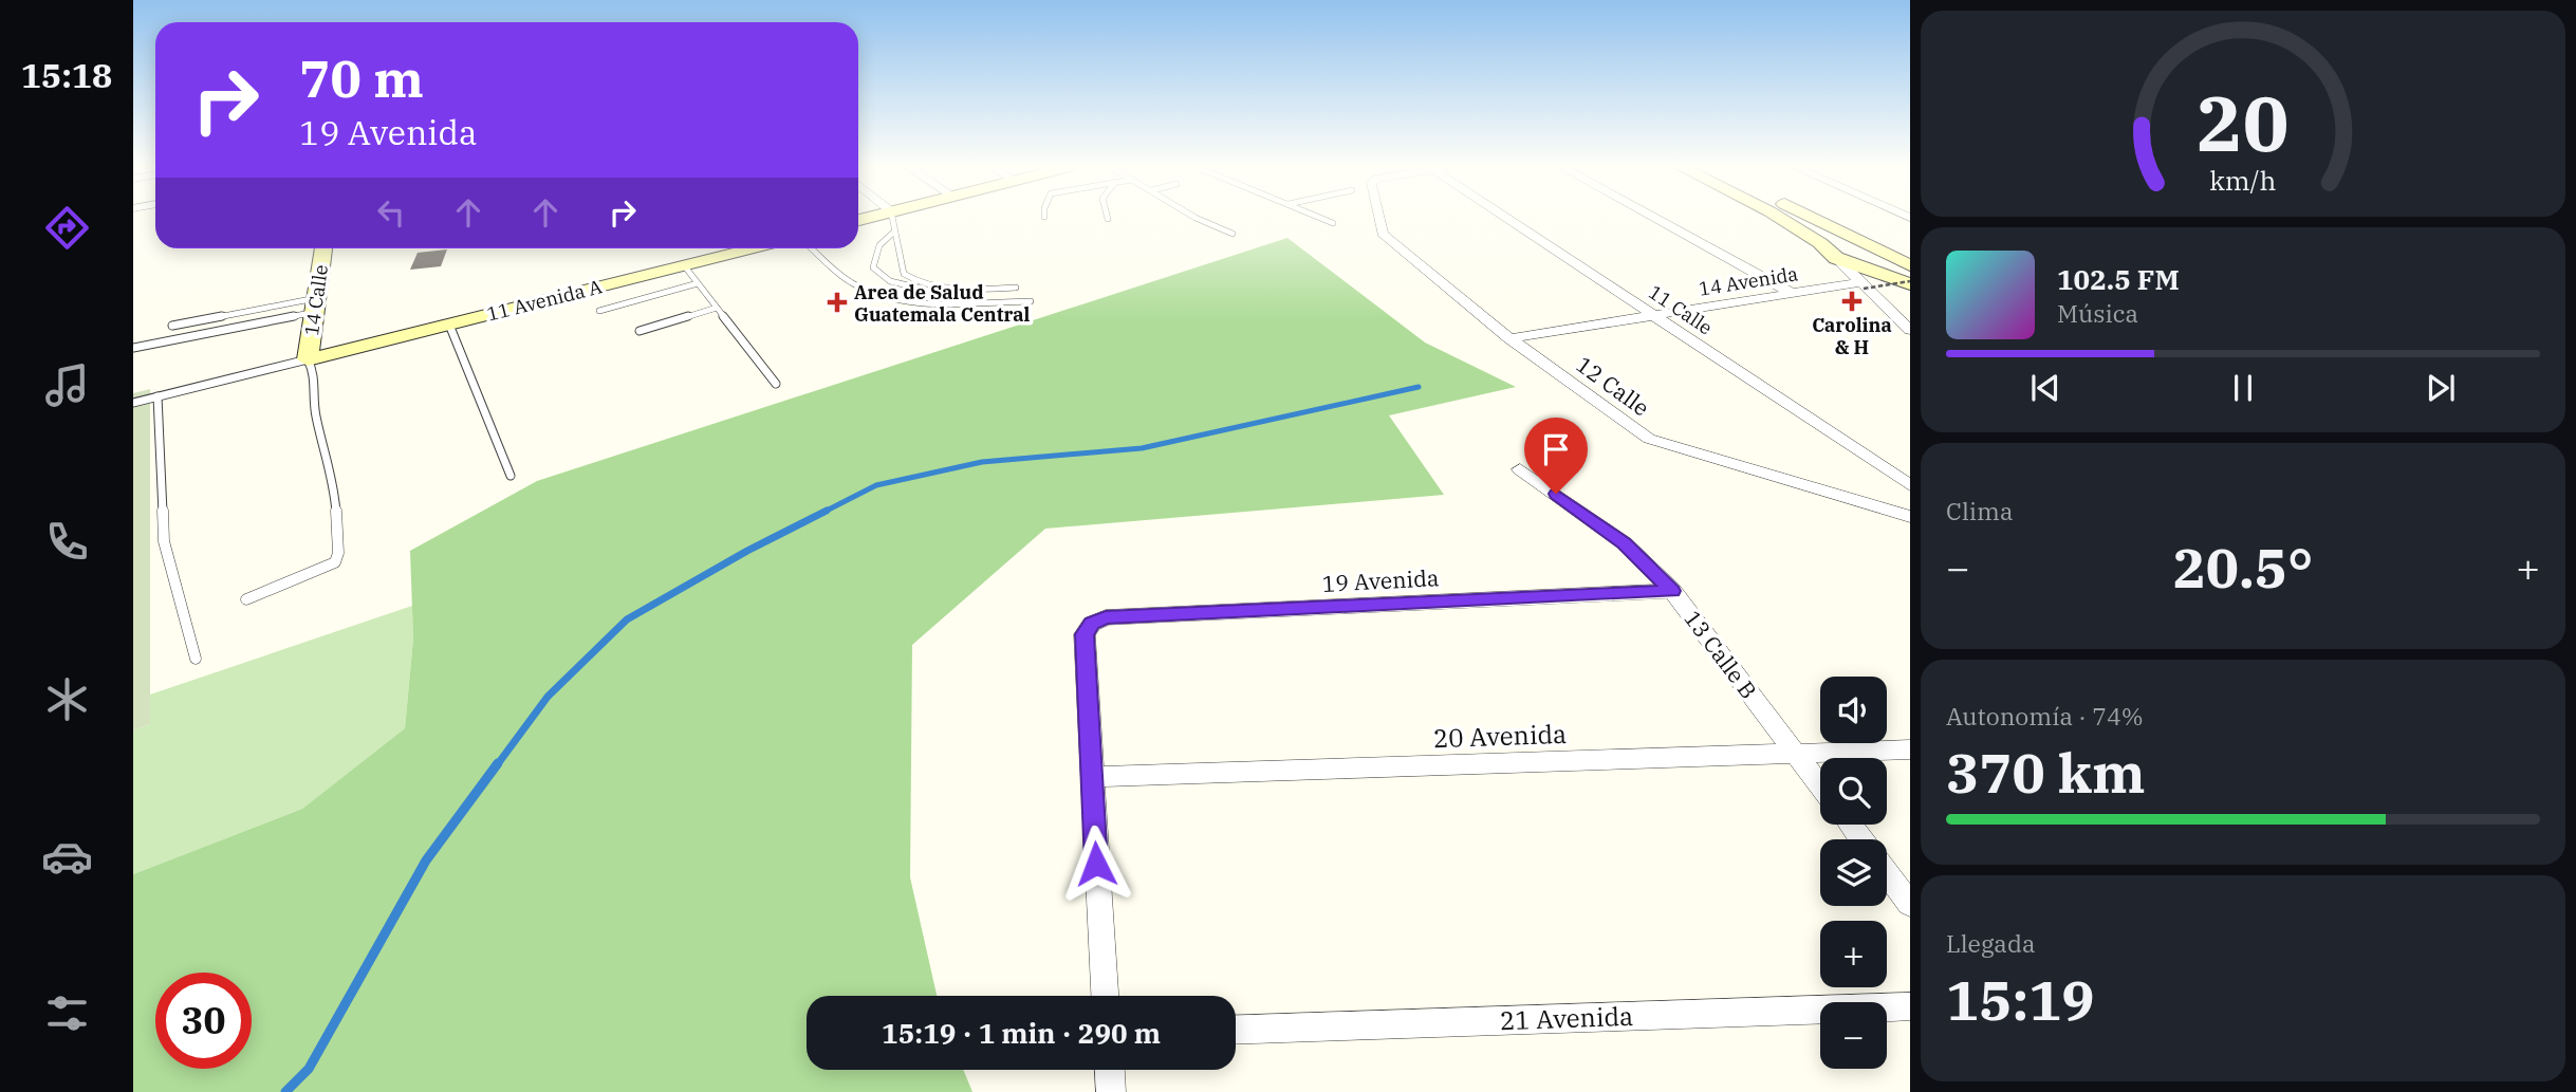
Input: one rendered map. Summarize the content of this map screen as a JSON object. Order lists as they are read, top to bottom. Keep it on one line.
{"streets":{"street":["14 Avenida","14 Calle","11 Avenida A","11 Calle","12 Calle","19 Avenida","13 Calle B","20 Avenida","21 Avenida"]},"crossings":[["14 Avenida","11 Calle"],["14 Avenida","12 Calle"],["14 Calle","11 Avenida A"],["19 Avenida","13 Calle B"],["19 Avenida","20 Avenida"],["13 Calle B","20 Avenida"]],"places":{"health":["Carolina & H","Area de Salud Guatemala Central"]},"page":{"tabs":"15:18","turn":["70 m","19 Avenida"],"song":["102.5 FM","Música"],"tile":["Clima",["Autonomía · 74%","370 km"],["Llegada","15:19"]],"heat":["−","20.5°","+"],"map_buttons":["+","−"],"limit":"30","trip":"15:19 · 1 min · 290 m","gauge":["20","km/h"]}}
